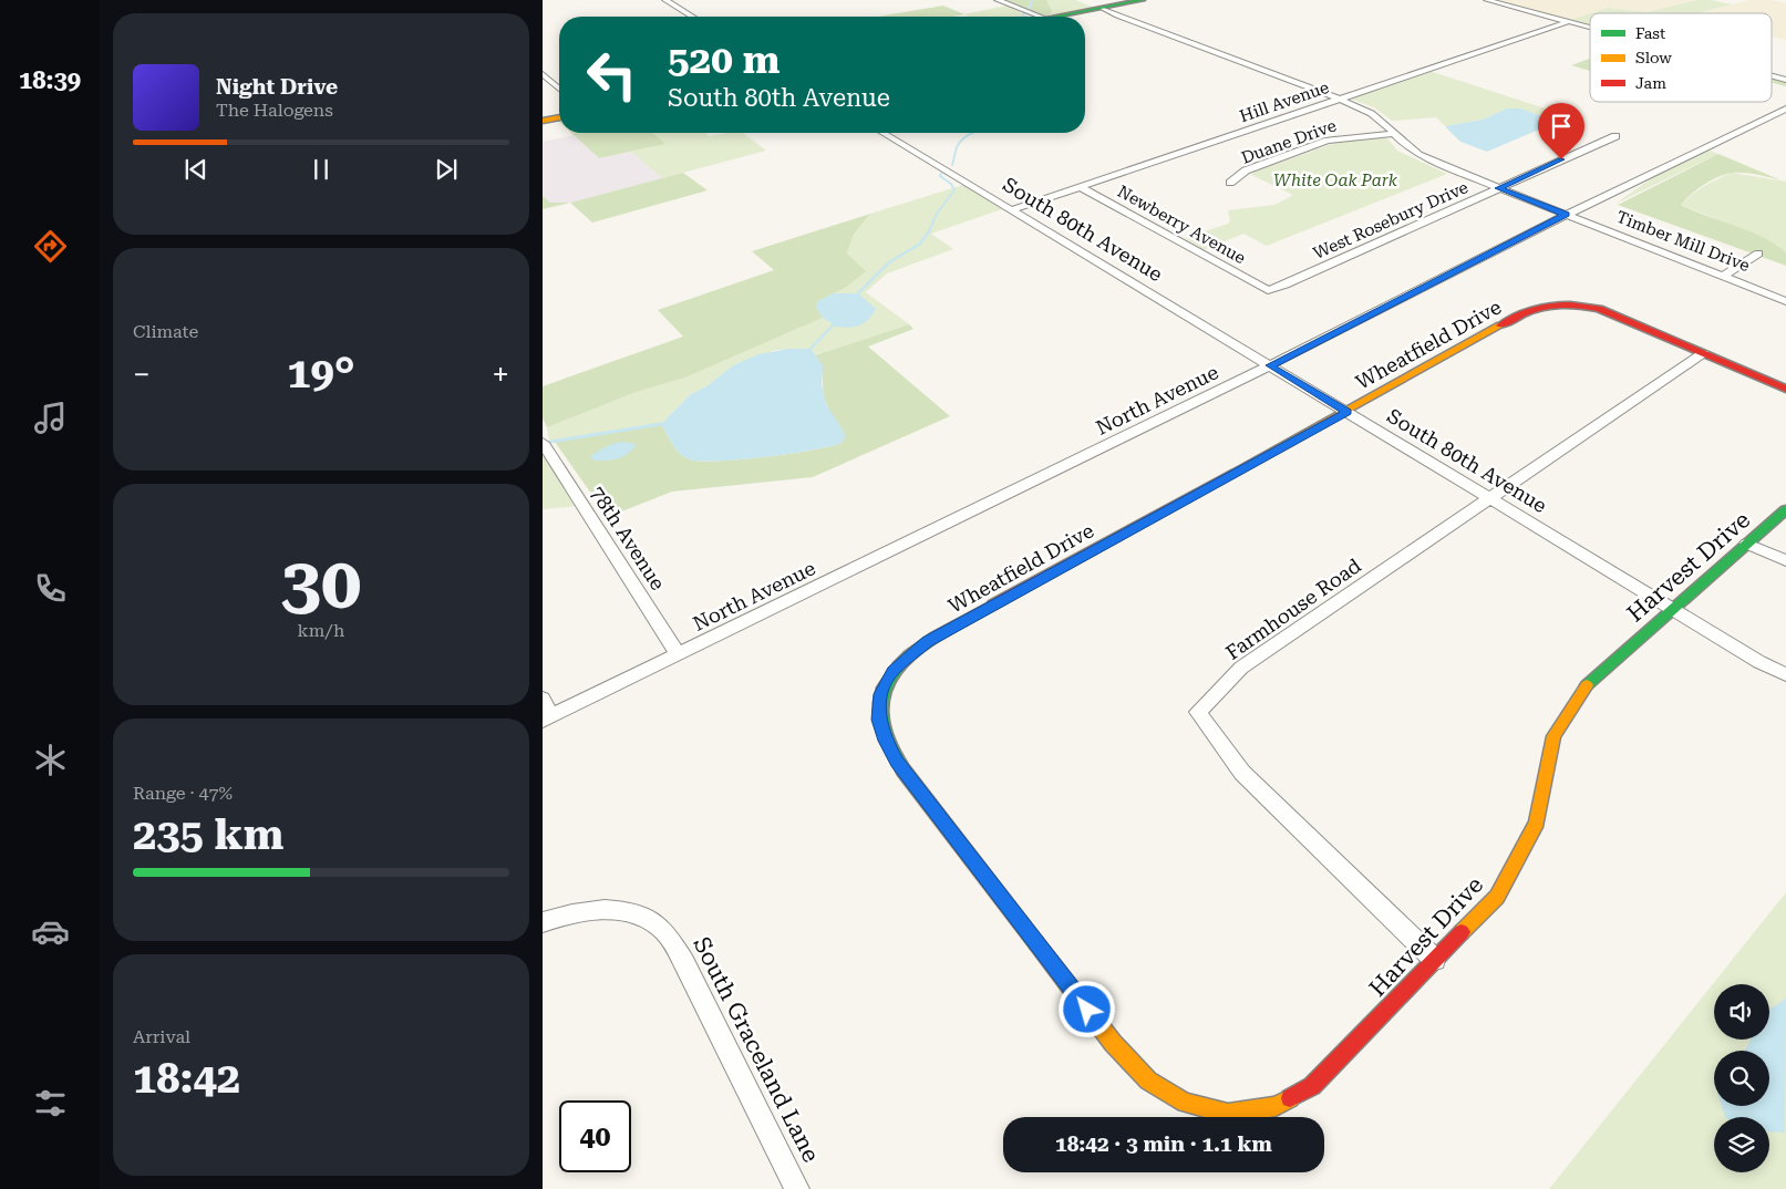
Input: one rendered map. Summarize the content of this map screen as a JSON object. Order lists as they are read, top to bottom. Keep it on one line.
{"streets":{"street":["Hill Avenue","Duane Drive","West Rosebury Drive","Newberry Avenue","South 80th Avenue","Timber Mill Drive","Wheatfield Drive","North Avenue","78th Avenue","Harvest Drive","Farmhouse Road","South Graceland Lane"]},"crossings":[["Hill Avenue","Newberry Avenue"],["Hill Avenue","South 80th Avenue"],["Hill Avenue","Timber Mill Drive"],["Duane Drive","Timber Mill Drive"],["West Rosebury Drive","Newberry Avenue"],["West Rosebury Drive","Timber Mill Drive"],["South 80th Avenue","Wheatfield Drive"],["South 80th Avenue","North Avenue"],["South 80th Avenue","Harvest Drive"],["South 80th Avenue","Farmhouse Road"],["Timber Mill Drive","North Avenue"],["Wheatfield Drive","Harvest Drive"],["Wheatfield Drive","Farmhouse Road"],["North Avenue","78th Avenue"],["Harvest Drive","Farmhouse Road"]],"parks":["White Oak Park"],"legend":["Fast","Slow","Jam"],"page":{"tabs":"18:39","turn":["520 m","South 80th Avenue"],"song":["Night Drive","The Halogens"],"tile":["Climate",["30","km/h"],["Range · 47%","235 km"],["Arrival","18:42"]],"heat":["−","19°","+"],"limit":"40","trip":"18:42 · 3 min · 1.1 km"}}
